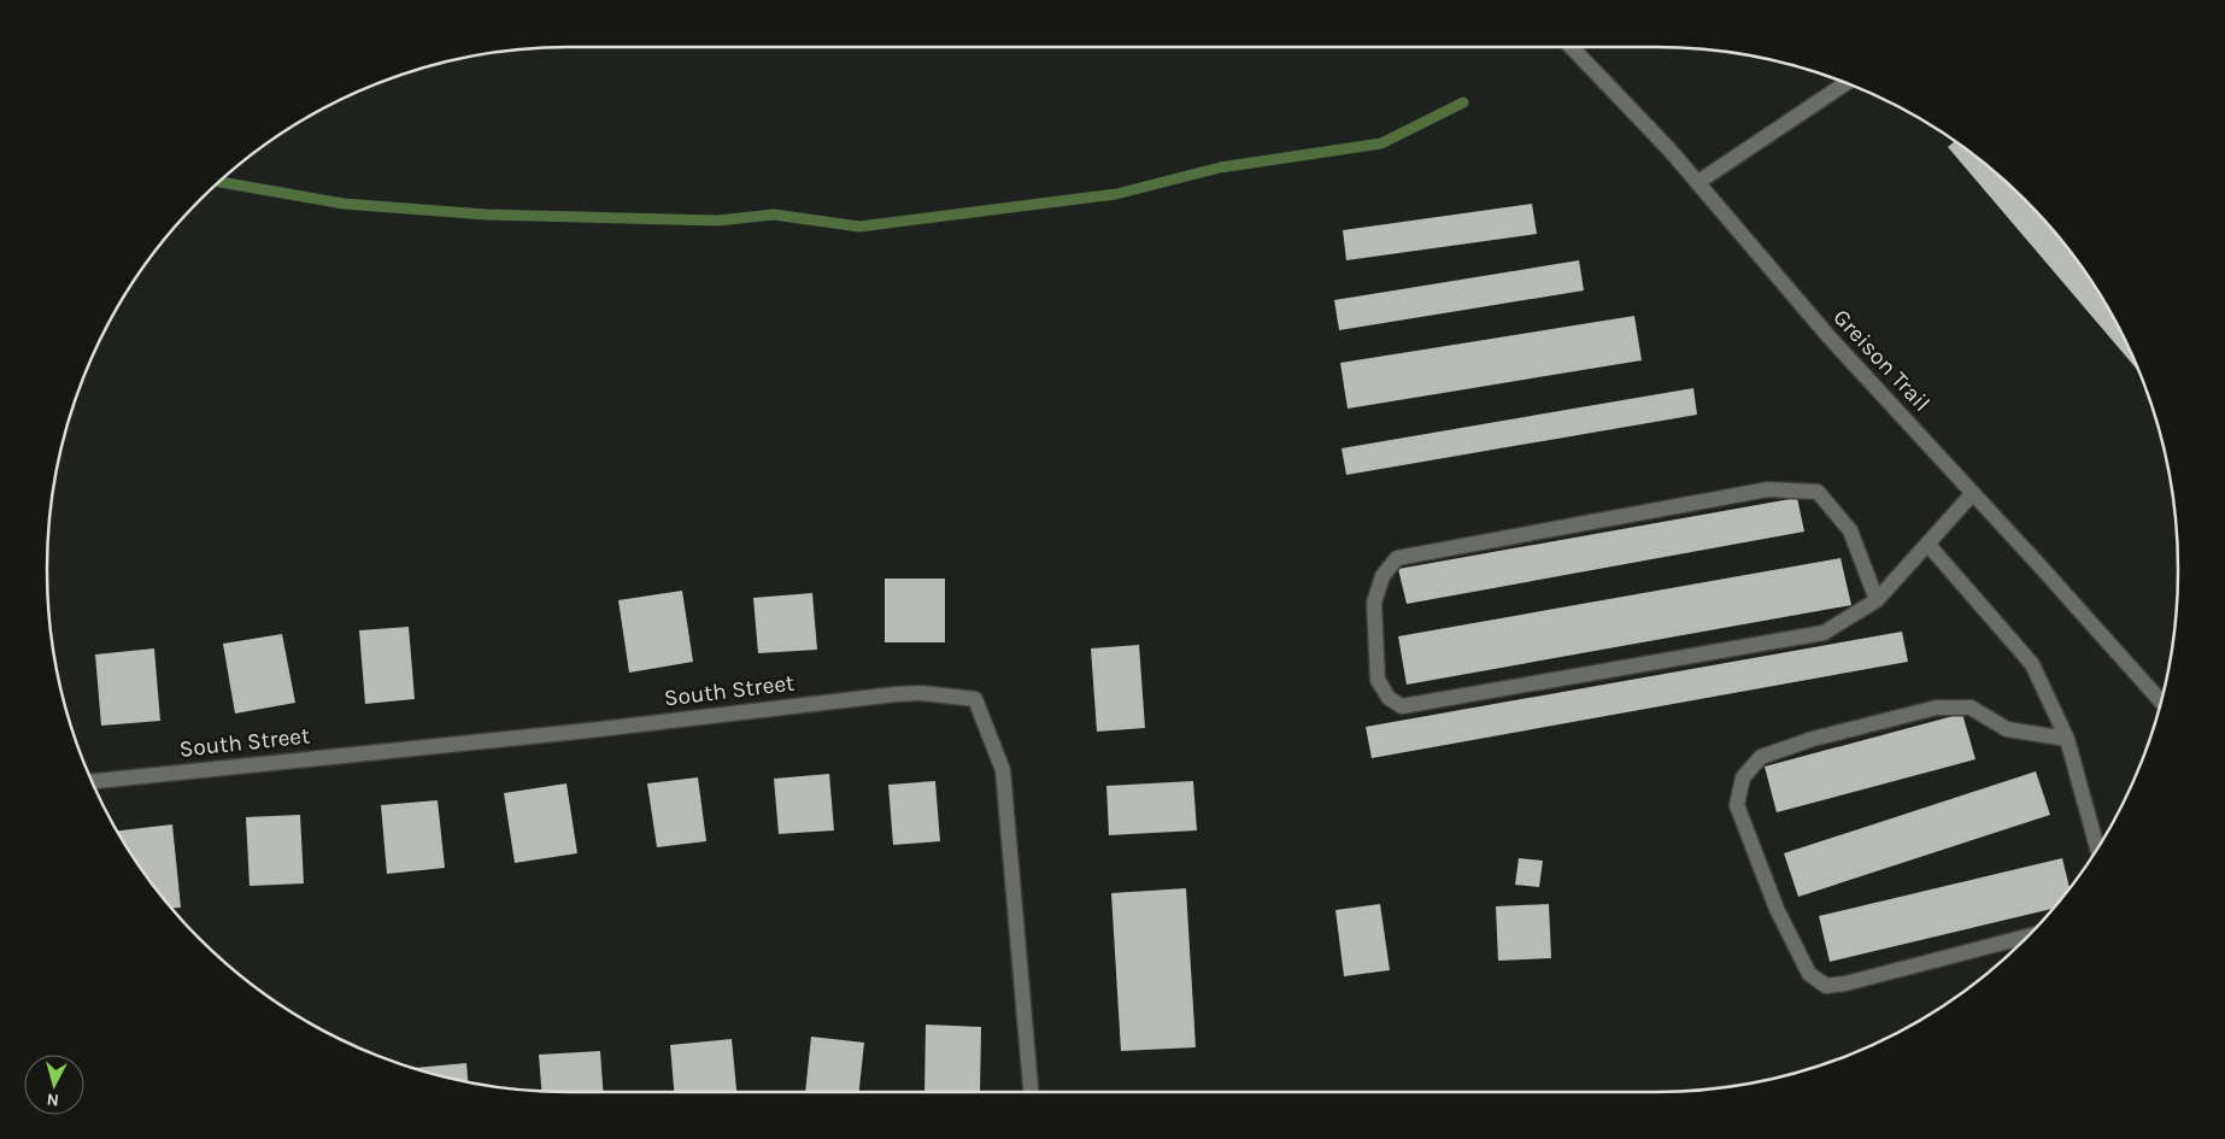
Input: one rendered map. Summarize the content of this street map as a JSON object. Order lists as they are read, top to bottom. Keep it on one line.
{"streets":{"street":["Greison Trail","South Street"]},"north":"bottom"}
